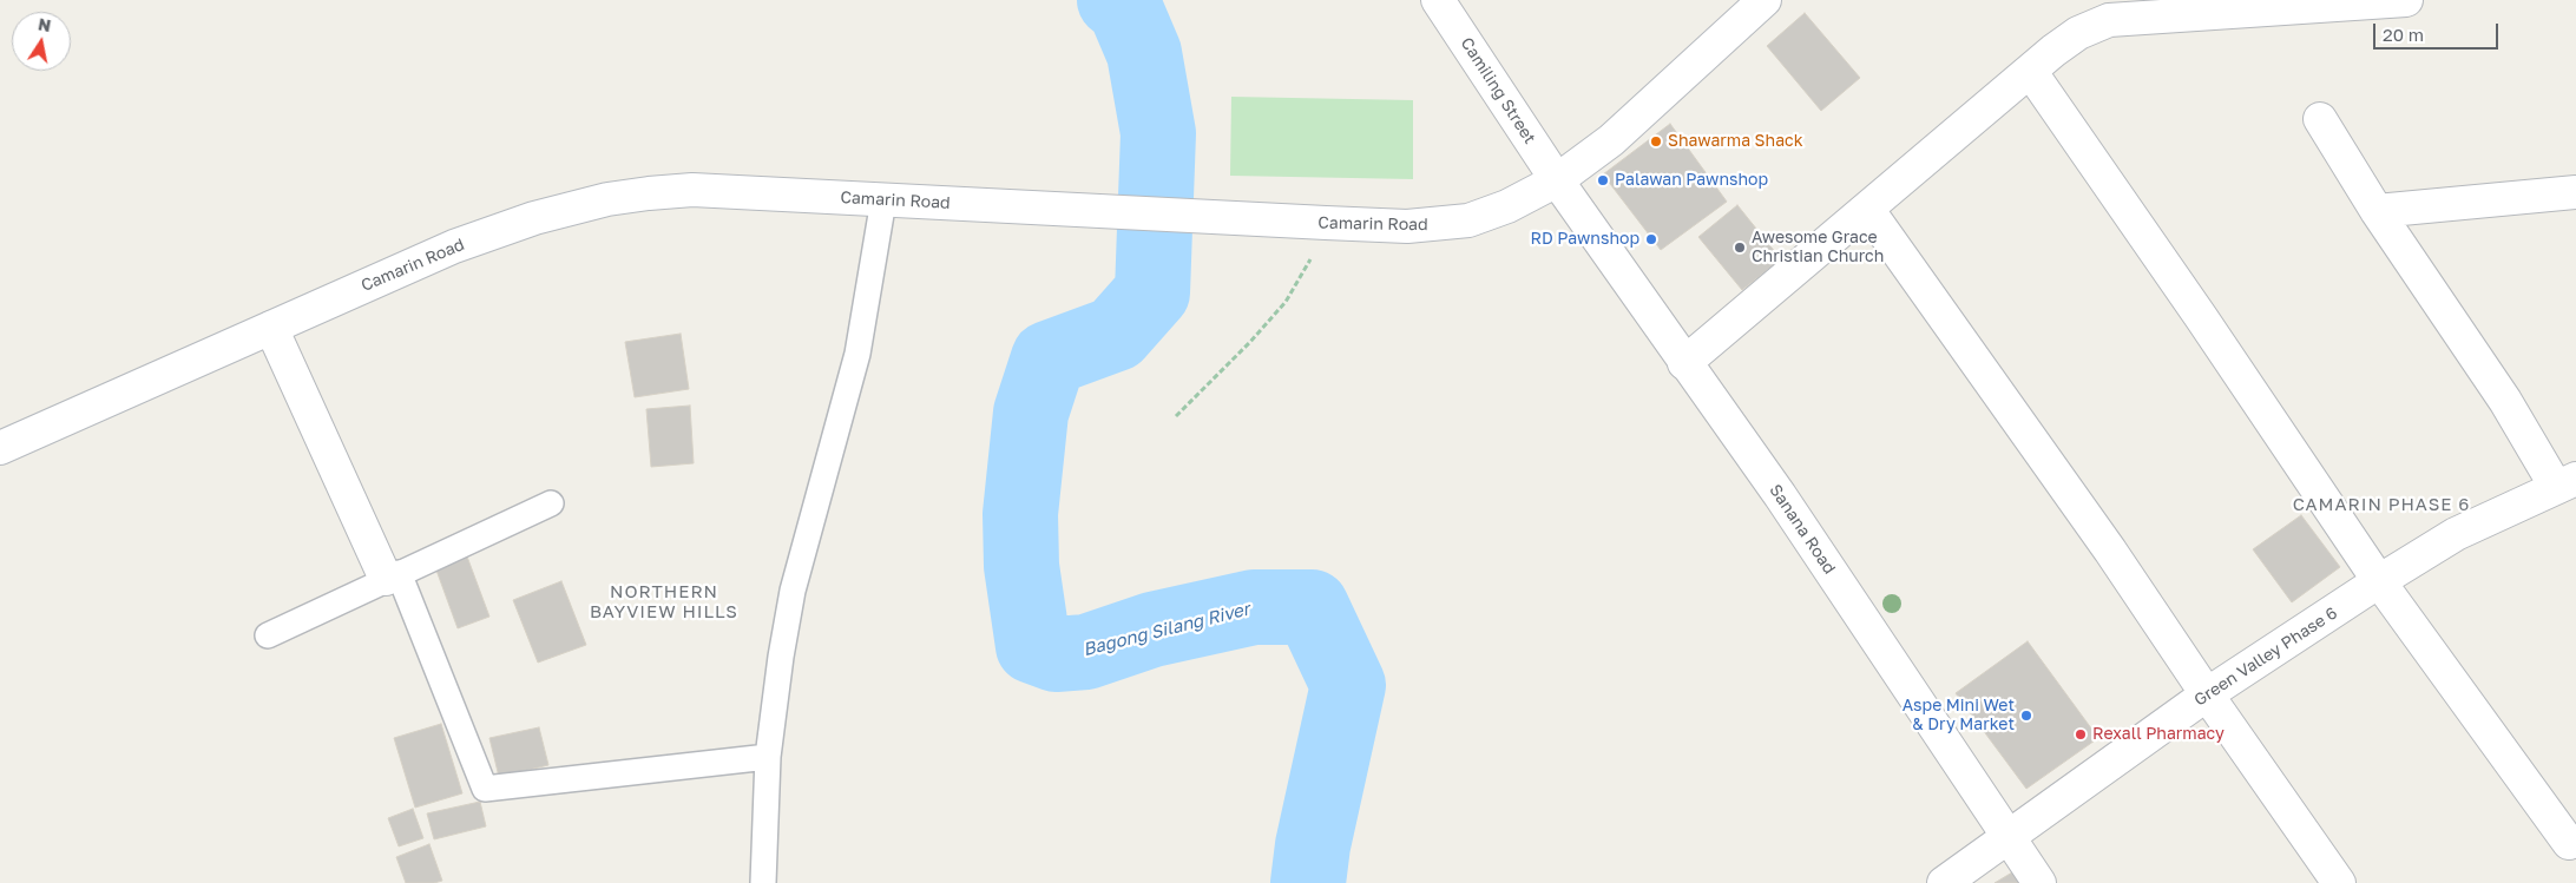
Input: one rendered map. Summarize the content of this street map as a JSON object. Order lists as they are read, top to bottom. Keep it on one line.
{"streets":{"street":["Camiling Street","Camarin Road","Sanana Road","Green Valley Phase 6"]},"crossings":[["Camiling Street","Camarin Road"],["Camiling Street","Sanana Road"],["Camarin Road","Sanana Road"],["Sanana Road","Green Valley Phase 6"]],"districts":["CAMARIN PHASE 6","NORTHERN BAYVIEW HILLS"],"water":["Bagong Silang River"],"places":["Shawarma Shack","Palawan Pawnshop","RD Pawnshop","Awesome Grace Christian Church","Aspe Mini Wet & Dry Market","Rexall Pharmacy"],"scale_bar":"20 m","north":"top"}
